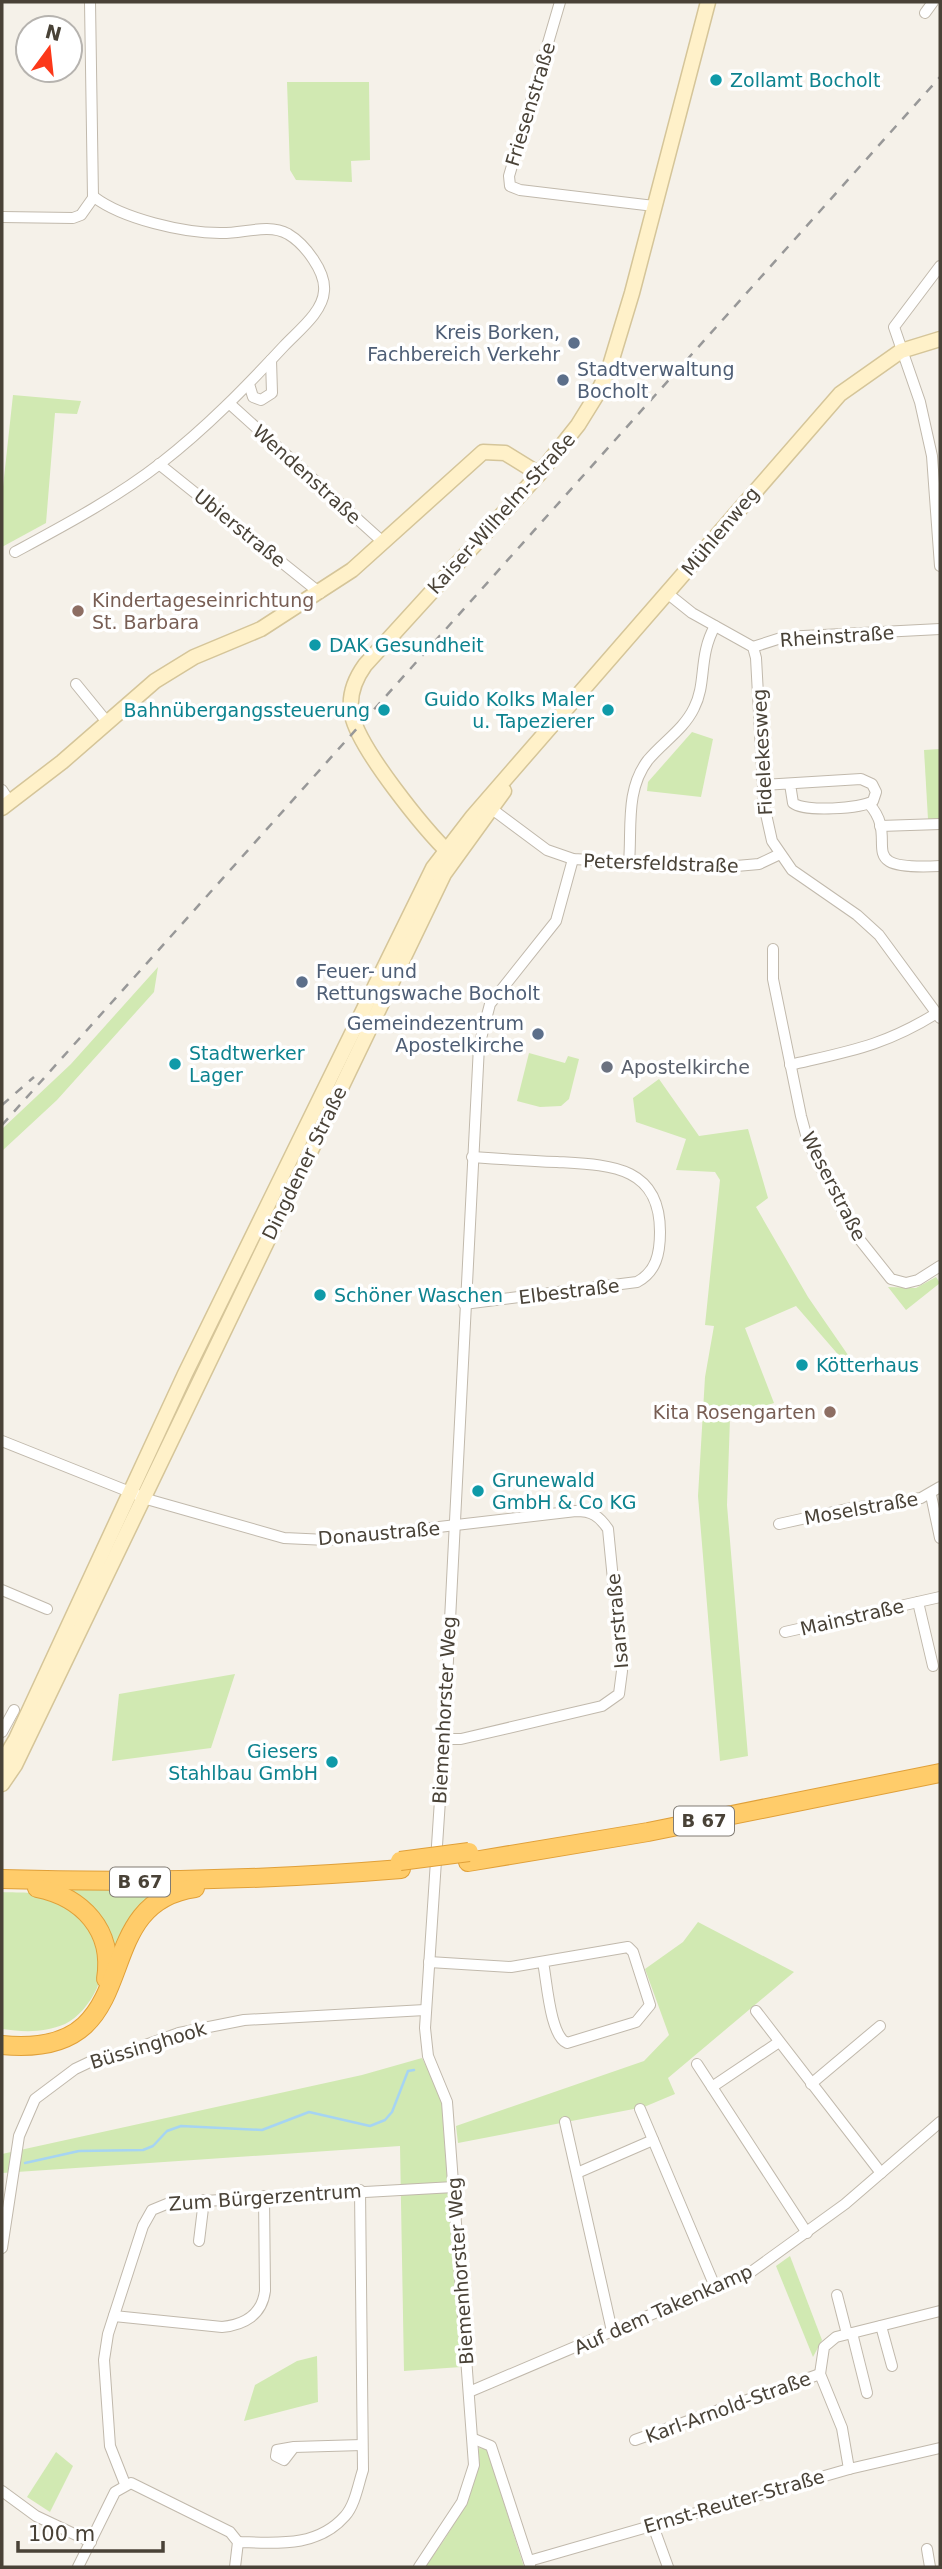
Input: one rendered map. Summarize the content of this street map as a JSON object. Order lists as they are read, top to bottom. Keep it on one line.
{"streets":{"highway":["B 67"],"main road":["Kaiser-Wilhelm-Straße","Mühlenweg","Dingdener Straße"],"street":["Friesenstraße","Wendenstraße","Ubierstraße","Rheinstraße","Fidelekesweg","Petersfeldstraße","Weserstraße","Elbestraße","Moselstraße","Donaustraße","Mainstraße","Isarstraße","Biemenhorster Weg","Büssinghook","Zum Bürgerzentrum","Auf dem Takenkamp","Karl-Arnold-Straße","Ernst-Reuter-Straße"]},"crossings":[["Friesenstraße","Kaiser-Wilhelm-Straße"],["Kaiser-Wilhelm-Straße","Mühlenweg"],["Kaiser-Wilhelm-Straße","Dingdener Straße"],["Mühlenweg","Rheinstraße"],["Mühlenweg","Petersfeldstraße"],["Mühlenweg","Dingdener Straße"],["Rheinstraße","Fidelekesweg"],["Fidelekesweg","Petersfeldstraße"],["Petersfeldstraße","Biemenhorster Weg"],["Dingdener Straße","Donaustraße"],["Elbestraße","Biemenhorster Weg"],["Donaustraße","Isarstraße"],["Donaustraße","Biemenhorster Weg"],["Isarstraße","Biemenhorster Weg"],["Biemenhorster Weg","Büssinghook"],["Biemenhorster Weg","Zum Bürgerzentrum"],["Biemenhorster Weg","Auf dem Takenkamp"]],"places":["Zollamt Bocholt","Kreis Borken, Fachbereich Verkehr","Stadtverwaltung Bocholt","Kindertageseinrichtung St. Barbara","DAK Gesundheit","Bahnübergangssteuerung","Guido Kolks Maler u. Tapezierer","Feuer- und Rettungswache Bocholt","Gemeindezentrum Apostelkirche","Stadtwerker Lager","Apostelkirche","Schöner Waschen","Kötterhaus","Kita Rosengarten","Grunewald GmbH & Co KG","Giesers Stahlbau GmbH"],"scale_bar":"100 m","north":"top"}
